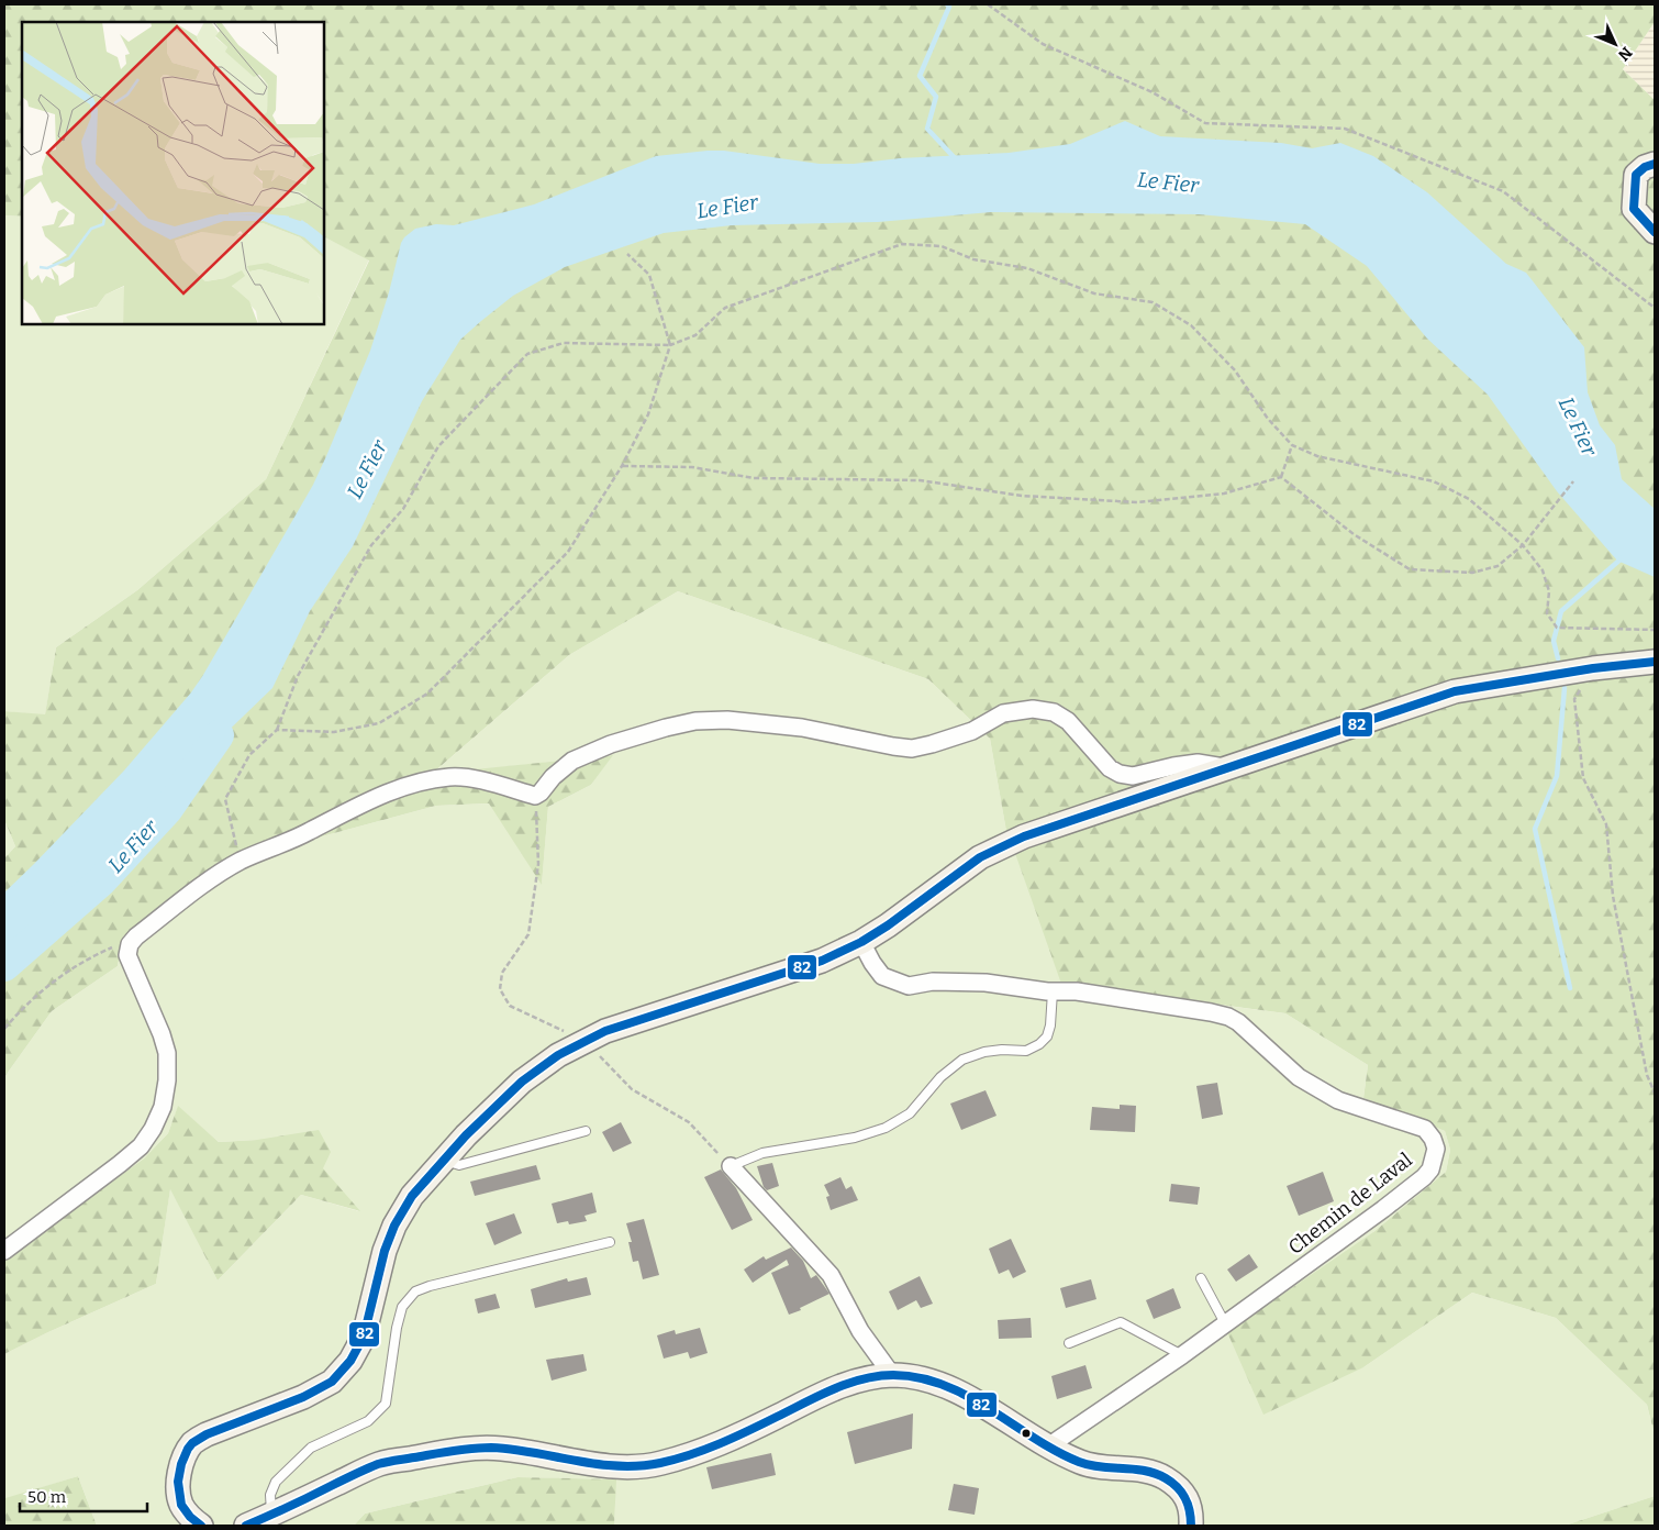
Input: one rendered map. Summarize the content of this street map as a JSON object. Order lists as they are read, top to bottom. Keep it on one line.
{"streets":{"street":["Chemin de Laval"]},"water":["Le Fier"],"lines":["transit line 82"],"scale_bar":"50 m","north":"bottom right"}
